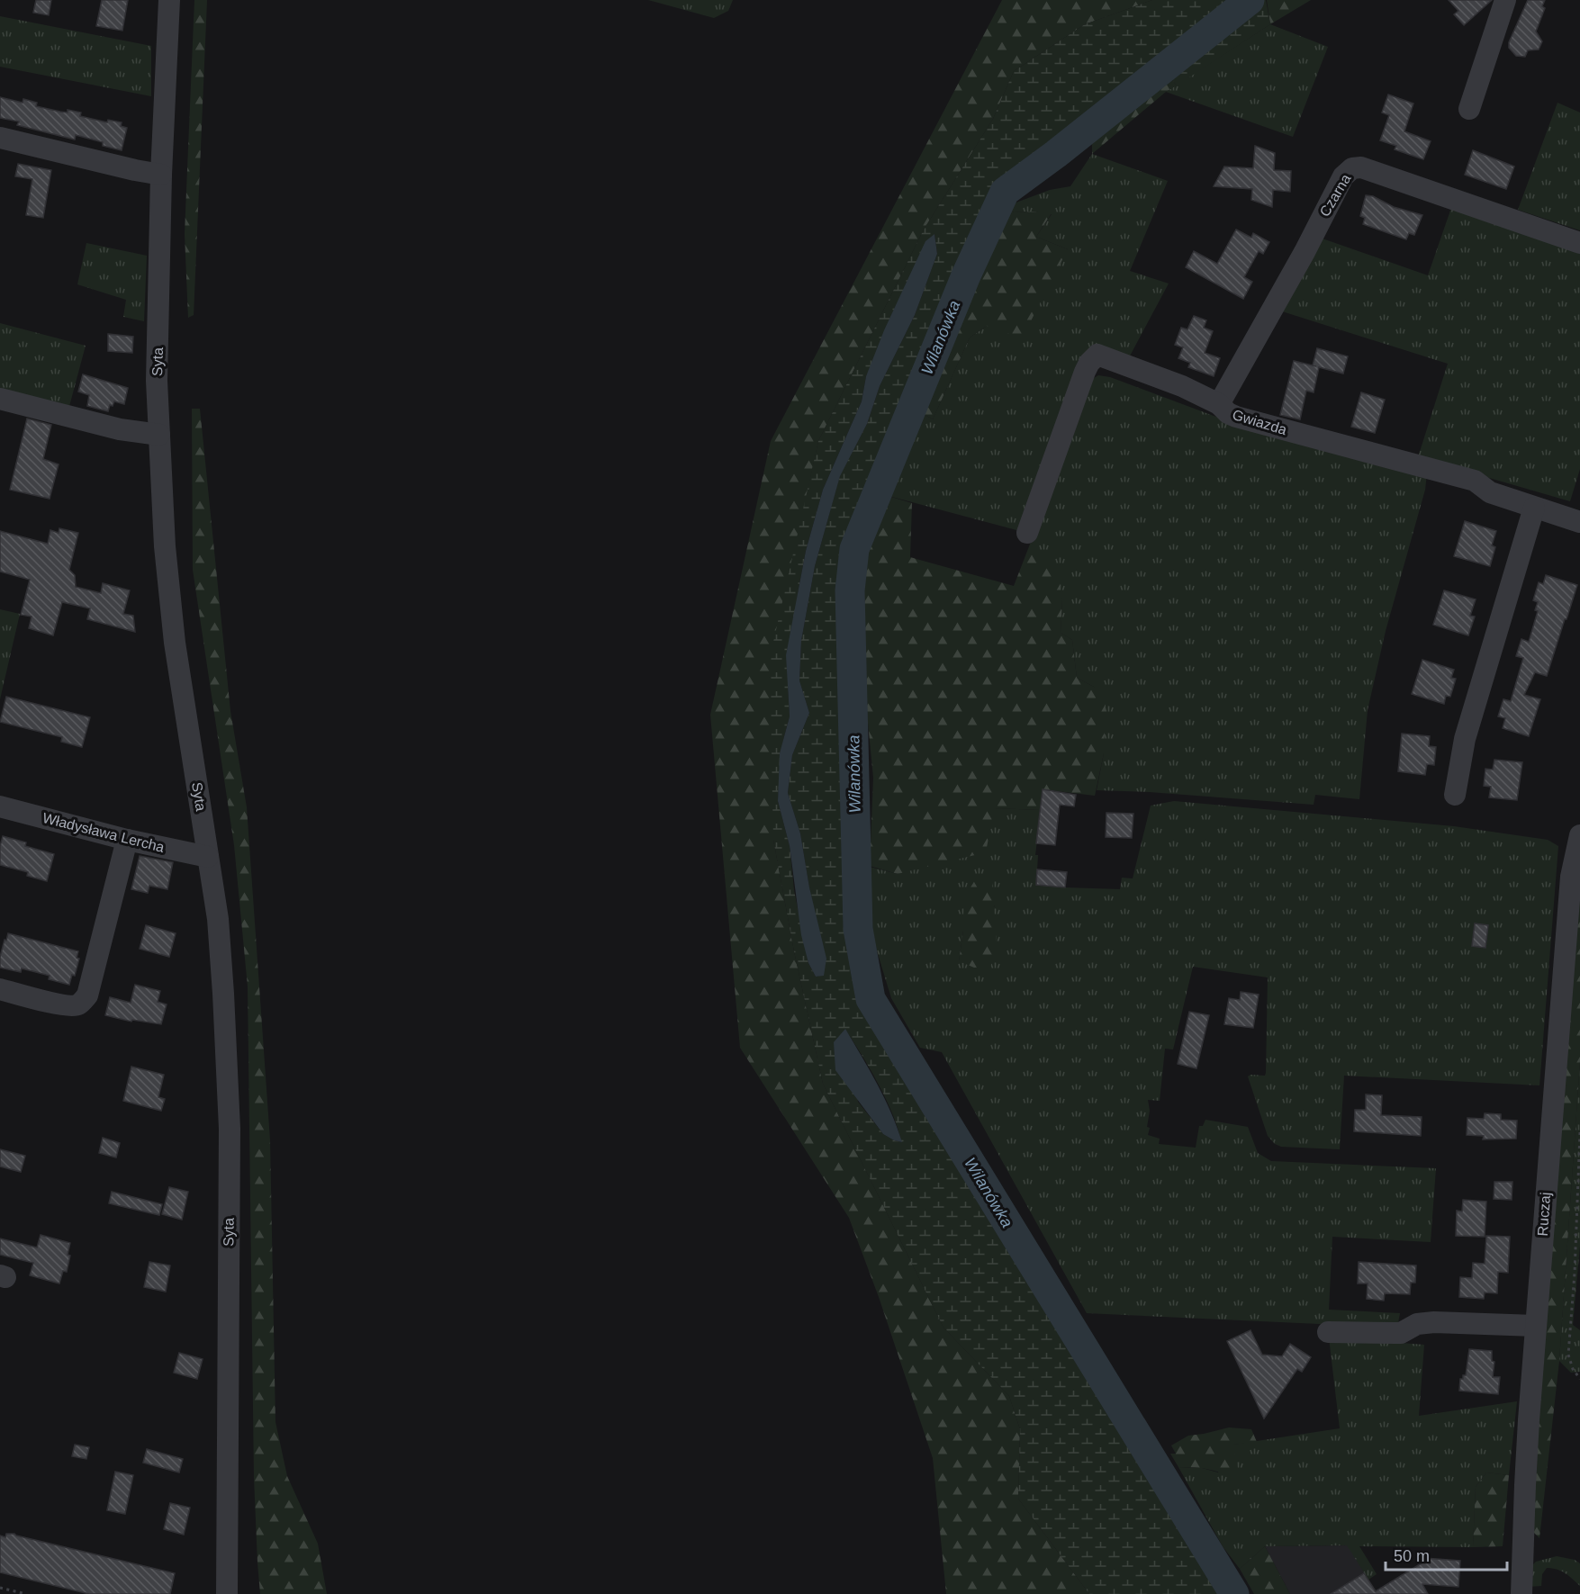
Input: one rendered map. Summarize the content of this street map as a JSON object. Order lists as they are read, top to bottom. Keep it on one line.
{"streets":{"street":["Czarna","Syta","Gwiazda","Władysława Lercha","Ruczaj"]},"crossings":[["Czarna","Gwiazda"],["Syta","Władysława Lercha"]],"water":["Wilanówka"],"scale_bar":"50 m"}
